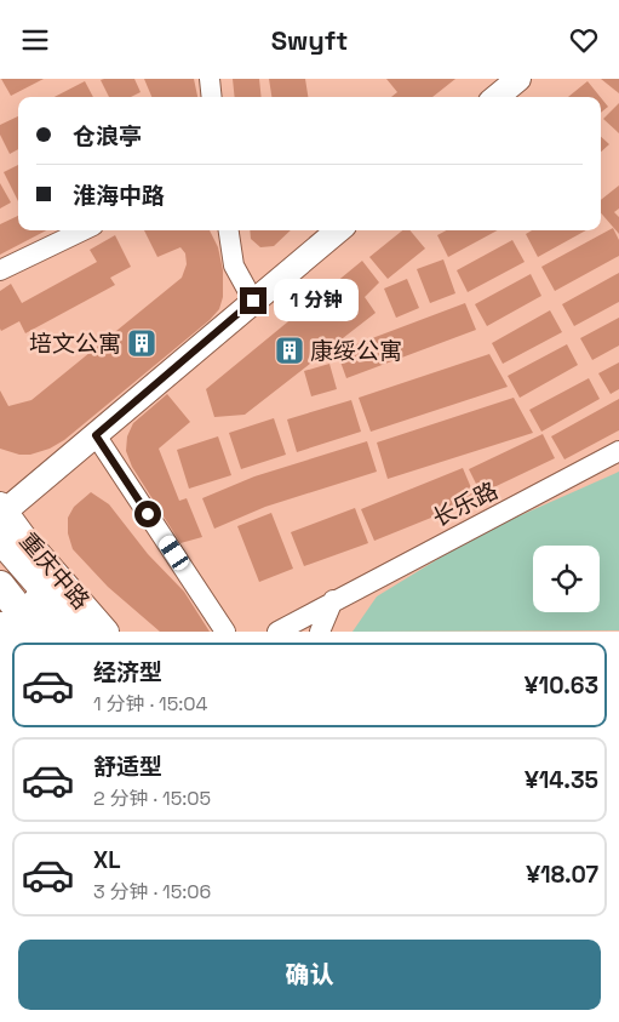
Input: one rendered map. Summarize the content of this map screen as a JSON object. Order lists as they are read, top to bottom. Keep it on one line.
{"streets":{"main road":["重庆中路"],"street":["长乐路"]},"places":{"building":["培文公寓","康绥公寓"]},"page":{"header":"Swyft","banner":["仓浪亭","淮海中路"],"bubble":"1 分钟","list":[{"name":"经济型","note":"1 分钟 · 15:04","value":"¥10.63"},{"name":"舒适型","note":"2 分钟 · 15:05","value":"¥14.35"},{"name":"XL","note":"3 分钟 · 15:06","value":"¥18.07"}],"buttons":"确认"}}
